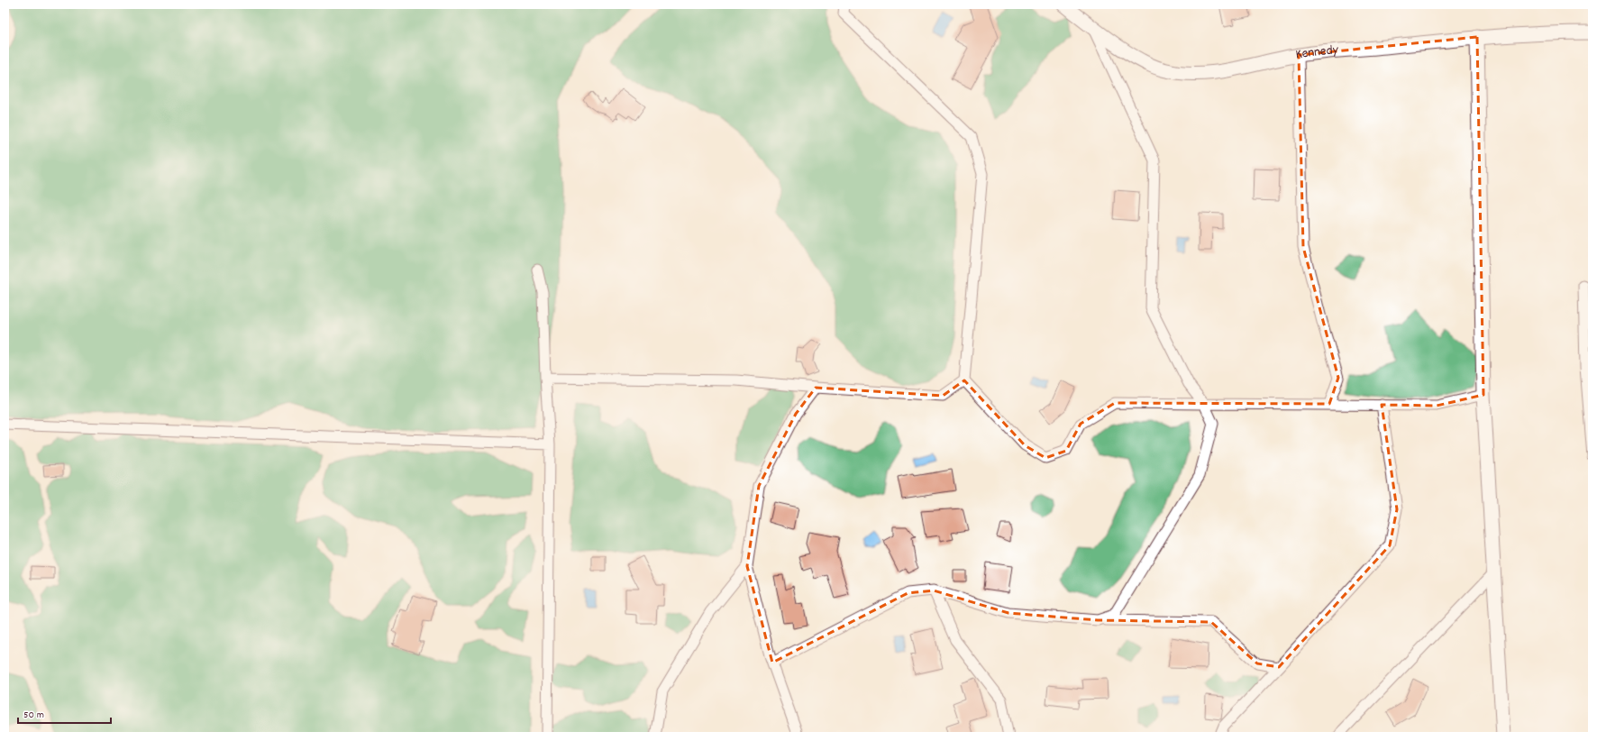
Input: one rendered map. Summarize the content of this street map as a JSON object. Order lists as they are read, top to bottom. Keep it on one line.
{"streets":{"street":["Kennedy"]},"scale_bar":"50 m"}
